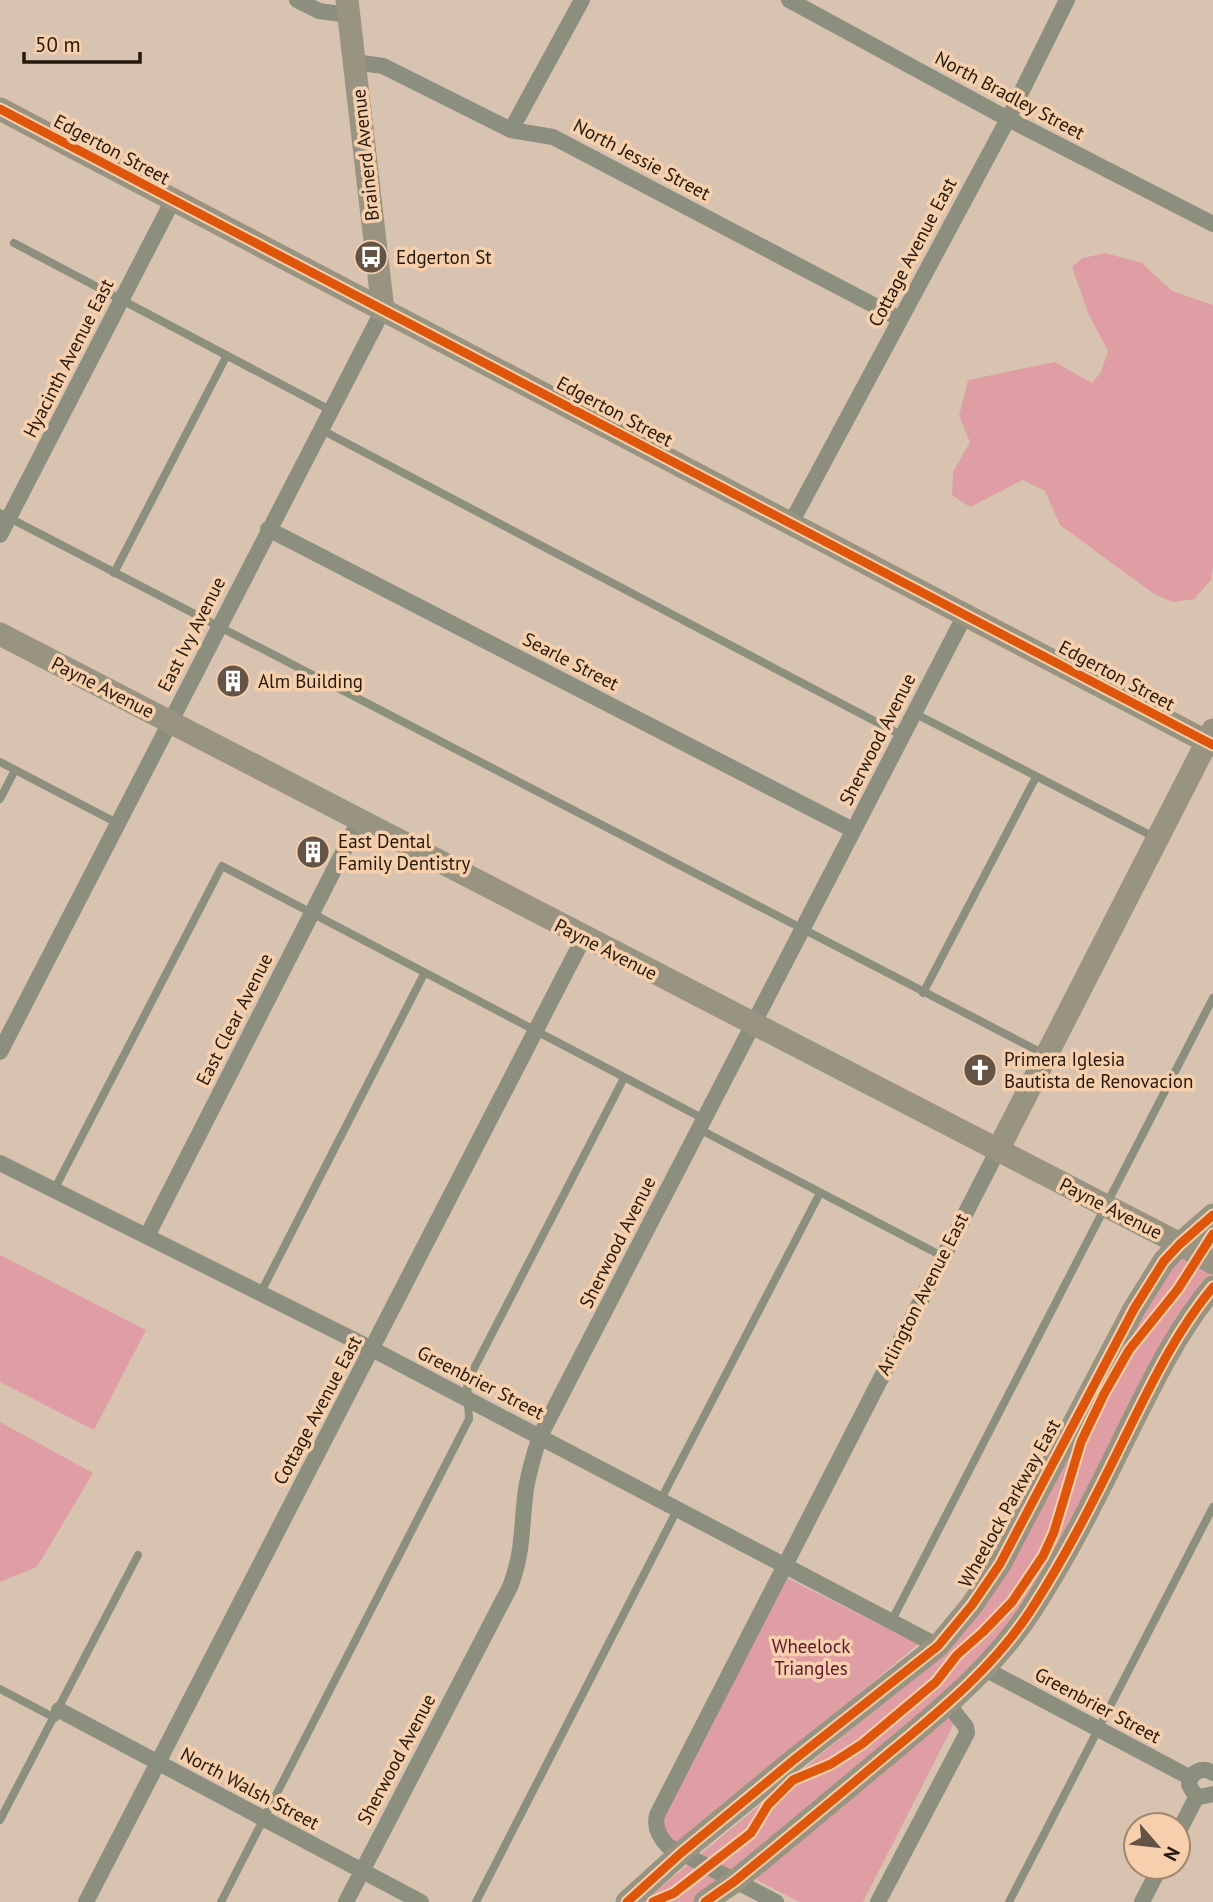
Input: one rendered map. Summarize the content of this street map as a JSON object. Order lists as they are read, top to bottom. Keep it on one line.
{"streets":{"street":["North Bradley Street","Edgerton Street","Brainerd Avenue","North Jessie Street","Cottage Avenue East","Hyacinth Avenue East","East Ivy Avenue","Searle Street","Payne Avenue","Sherwood Avenue","East Clear Avenue","Arlington Avenue East","Greenbrier Street","Wheelock Parkway East","North Walsh Street"]},"crossings":[["North Bradley Street","Cottage Avenue East"],["Edgerton Street","Brainerd Avenue"],["Edgerton Street","Cottage Avenue East"],["Edgerton Street","Hyacinth Avenue East"],["Edgerton Street","East Ivy Avenue"],["Edgerton Street","Sherwood Avenue"],["Edgerton Street","Arlington Avenue East"],["Brainerd Avenue","North Jessie Street"],["Brainerd Avenue","East Ivy Avenue"],["North Jessie Street","Cottage Avenue East"],["Cottage Avenue East","Payne Avenue"],["Cottage Avenue East","Greenbrier Street"],["Cottage Avenue East","North Walsh Street"],["East Ivy Avenue","Searle Street"],["East Ivy Avenue","Payne Avenue"],["Searle Street","Sherwood Avenue"],["Payne Avenue","Sherwood Avenue"],["Payne Avenue","East Clear Avenue"],["Payne Avenue","Arlington Avenue East"],["Payne Avenue","Wheelock Parkway East"],["Sherwood Avenue","Greenbrier Street"],["Sherwood Avenue","North Walsh Street"],["East Clear Avenue","Greenbrier Street"],["Arlington Avenue East","Greenbrier Street"],["Arlington Avenue East","Wheelock Parkway East"],["Greenbrier Street","Wheelock Parkway East"]],"parks":["Wheelock Triangles"],"places":{"bus stop":["Edgerton St"],"building":["Alm Building","East Dental Family Dentistry"],"church":["Primera Iglesia Bautista de Renovacion"]},"scale_bar":"50 m","north":"bottom right"}
